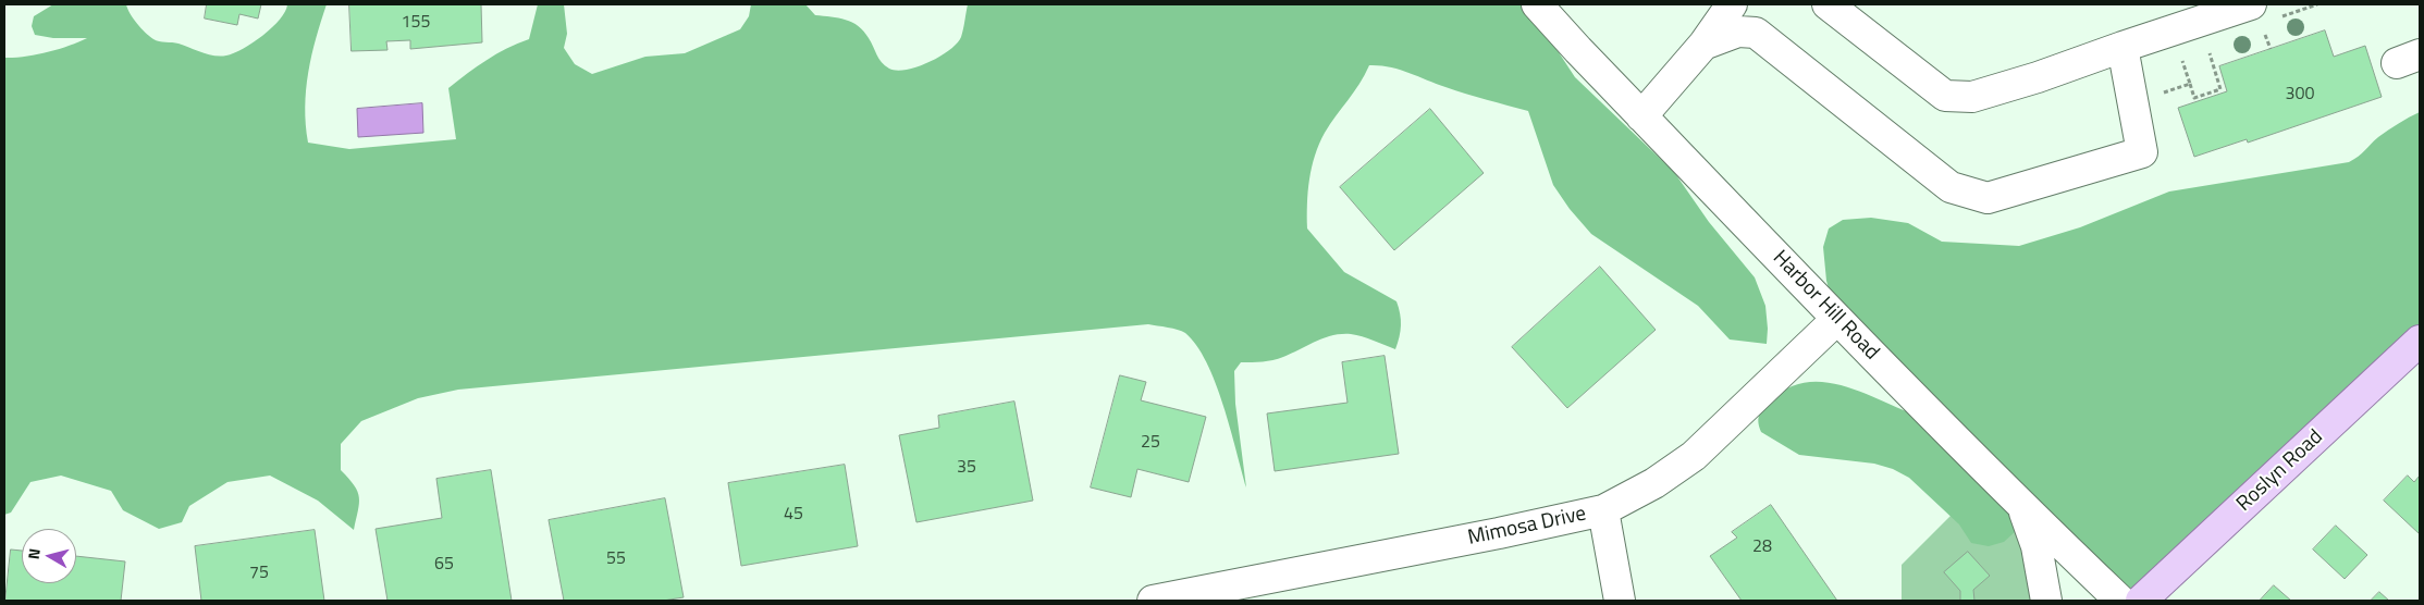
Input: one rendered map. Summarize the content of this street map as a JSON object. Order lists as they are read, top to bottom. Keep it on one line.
{"streets":{"main road":["Roslyn Road"],"street":["Harbor Hill Road","Mimosa Drive"]},"crossings":[["Harbor Hill Road","Mimosa Drive"]],"house_numbers":["155","300","25","35","45","28","55","65","75"],"north":"left"}
